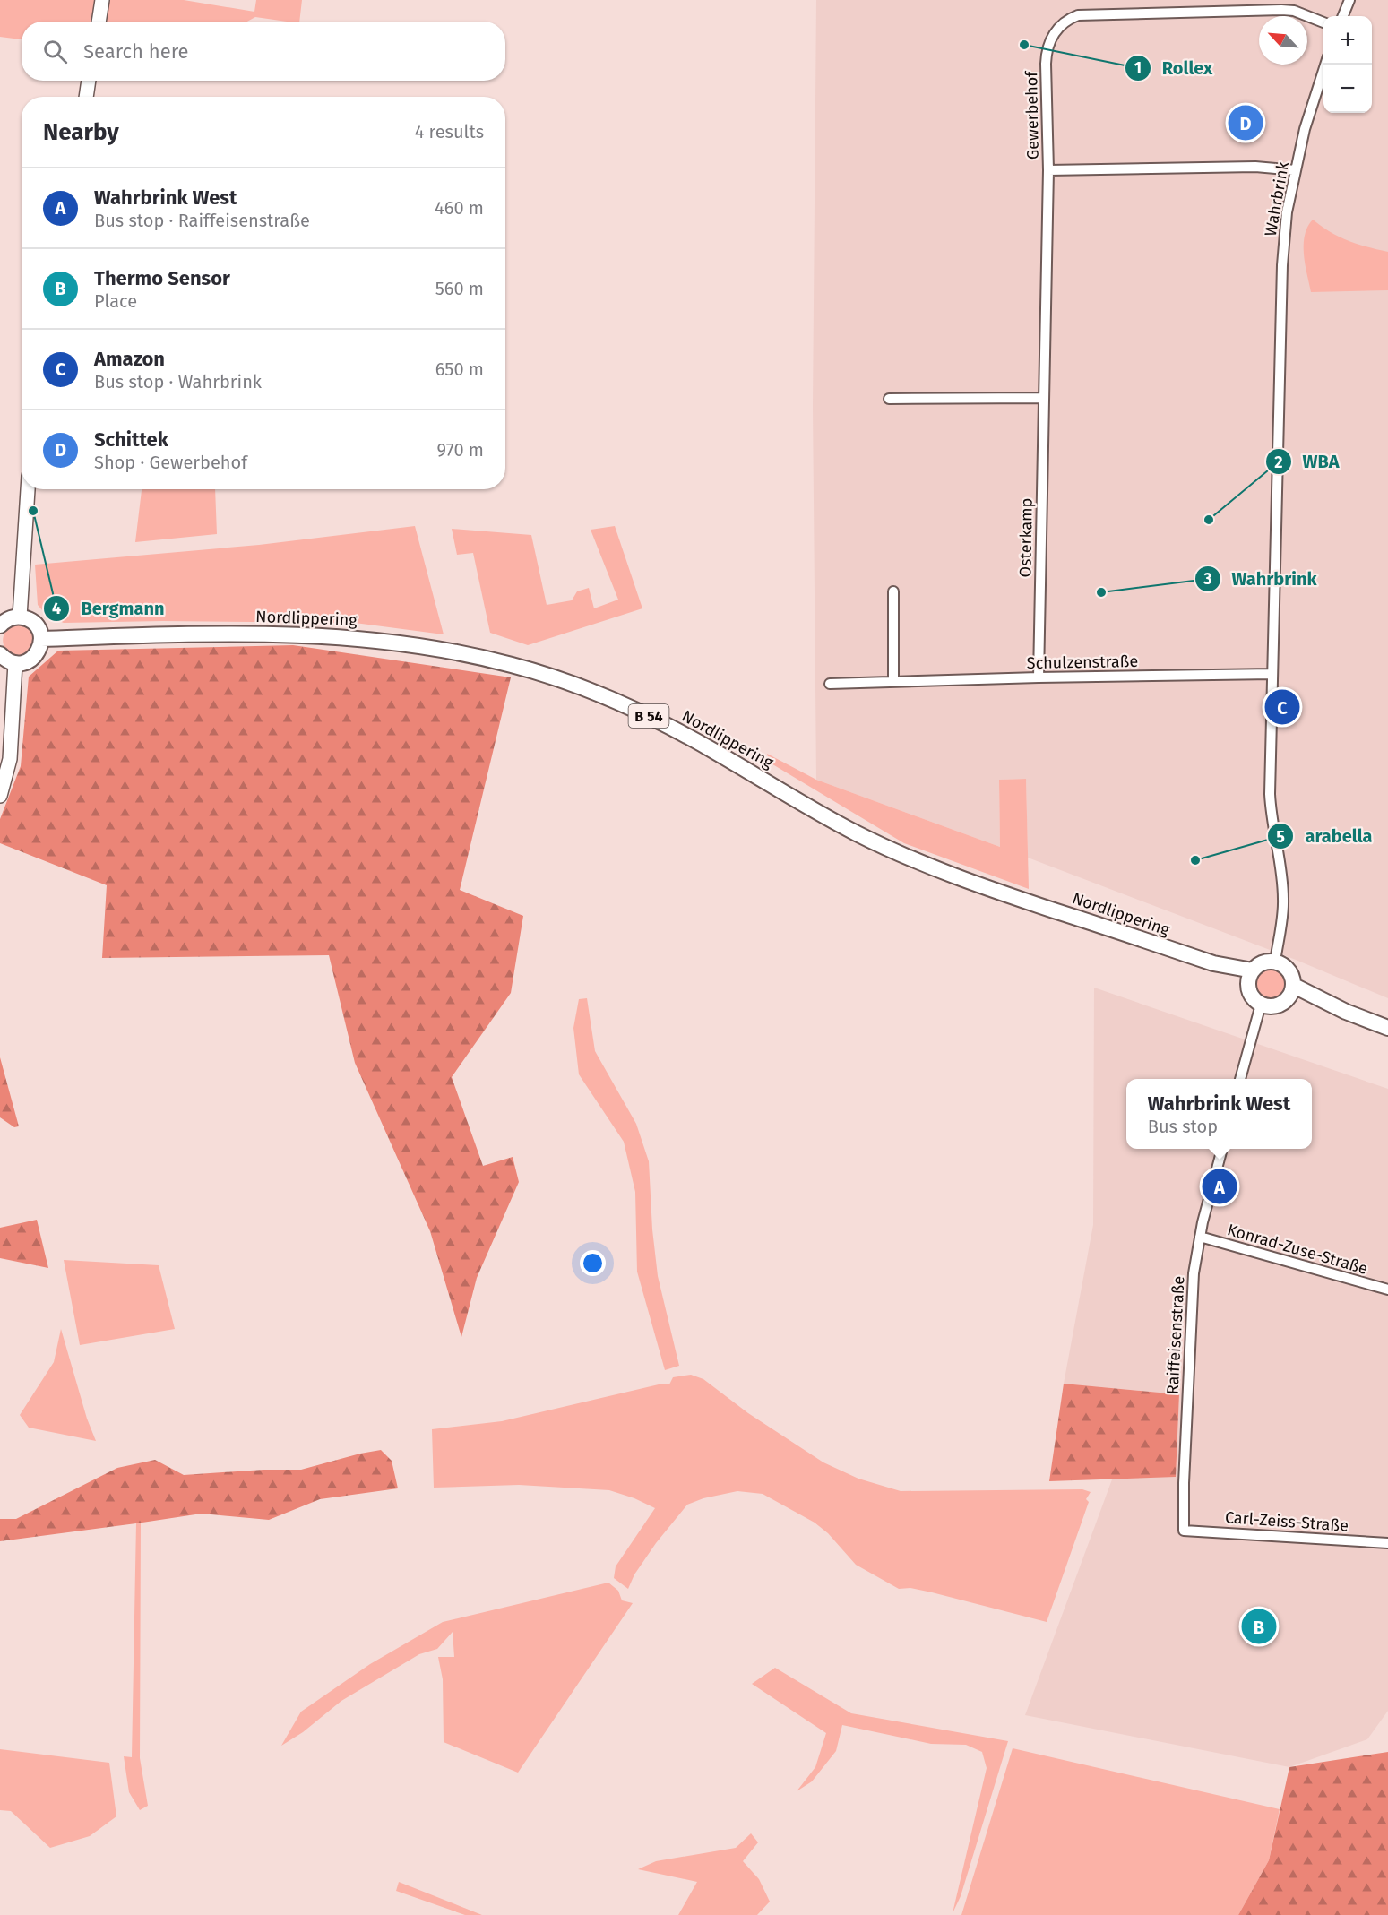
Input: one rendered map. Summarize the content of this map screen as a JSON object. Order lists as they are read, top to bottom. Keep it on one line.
{"streets":{"main road":["Nordlippering","B 54"],"street":["Gewerbehof","Wahrbrink","Osterkamp","Schulzenstraße","Konrad-Zuse-Straße","Raiffeisenstraße","Carl-Zeiss-Straße"]},"crossings":[["Gewerbehof","Wahrbrink"],["Gewerbehof","Osterkamp"],["Wahrbrink","Nordlippering"],["Wahrbrink","Schulzenstraße"],["Osterkamp","Schulzenstraße"],["Konrad-Zuse-Straße","Raiffeisenstraße"],["Raiffeisenstraße","Carl-Zeiss-Straße"]],"places":["Rollex","Bergmann","WBA","Wahrbrink","arabella"],"north":"top left","page":{"map_buttons":["+","−"],"search":"Search here","heading":["Nearby","4 results"],"pins":["D","C","A","B"],"list":[{"mark":"A","name":"Wahrbrink West","note":"Bus stop · Raiffeisenstraße","value":"460 m"},{"mark":"B","name":"Thermo Sensor","note":"Place","value":"560 m"},{"mark":"C","name":"Amazon","note":"Bus stop · Wahrbrink","value":"650 m"},{"mark":"D","name":"Schittek","note":"Shop · Gewerbehof","value":"970 m"}],"popup":["Wahrbrink West","Bus stop"]}}
